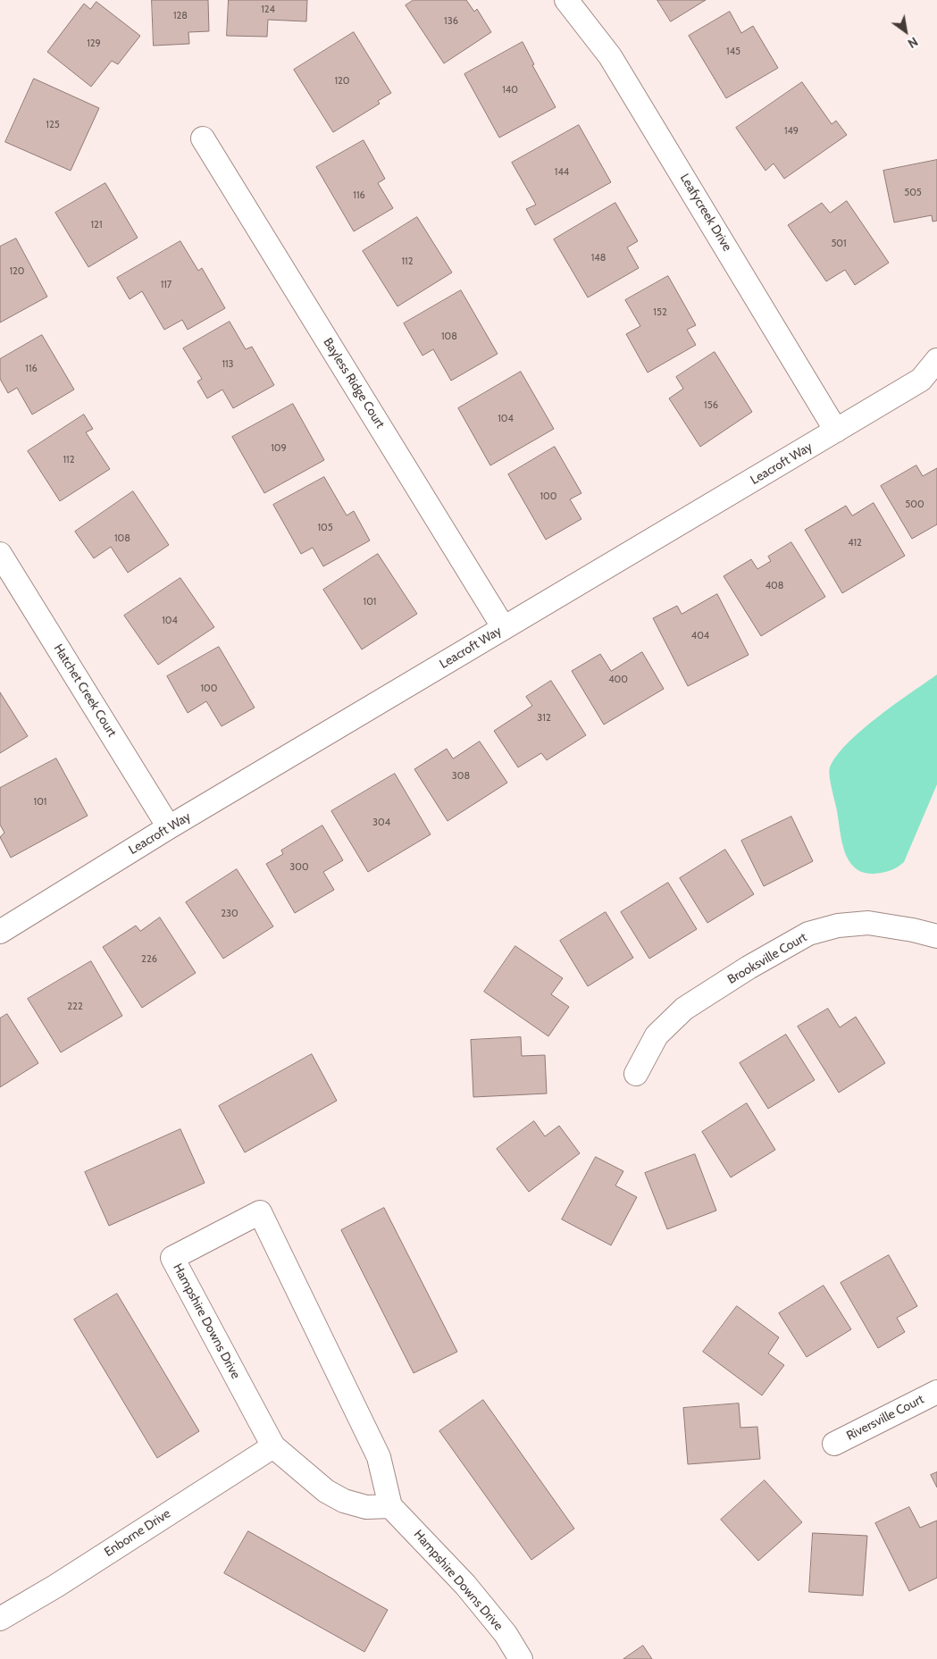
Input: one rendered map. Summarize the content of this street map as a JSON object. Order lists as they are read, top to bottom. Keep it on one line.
{"streets":{"street":["Leafycreek Drive","Bayless Ridge Court","Leacroft Way","Hatchet Creek Court","Brooksville Court","Hampshire Downs Drive","Riversville Court","Enborne Drive"]},"crossings":[["Leafycreek Drive","Leacroft Way"],["Bayless Ridge Court","Leacroft Way"],["Leacroft Way","Hatchet Creek Court"],["Hampshire Downs Drive","Enborne Drive"]],"house_numbers":["124","128","136","129","145","120","140","125","149","144","505","116","121","501","148","112","120","117","152","108","113","116","156","104","109","112","100","500","105","108","412","408","101","104","404","400","100","312","308","101","304","300","230","226","222"],"north":"bottom right"}
